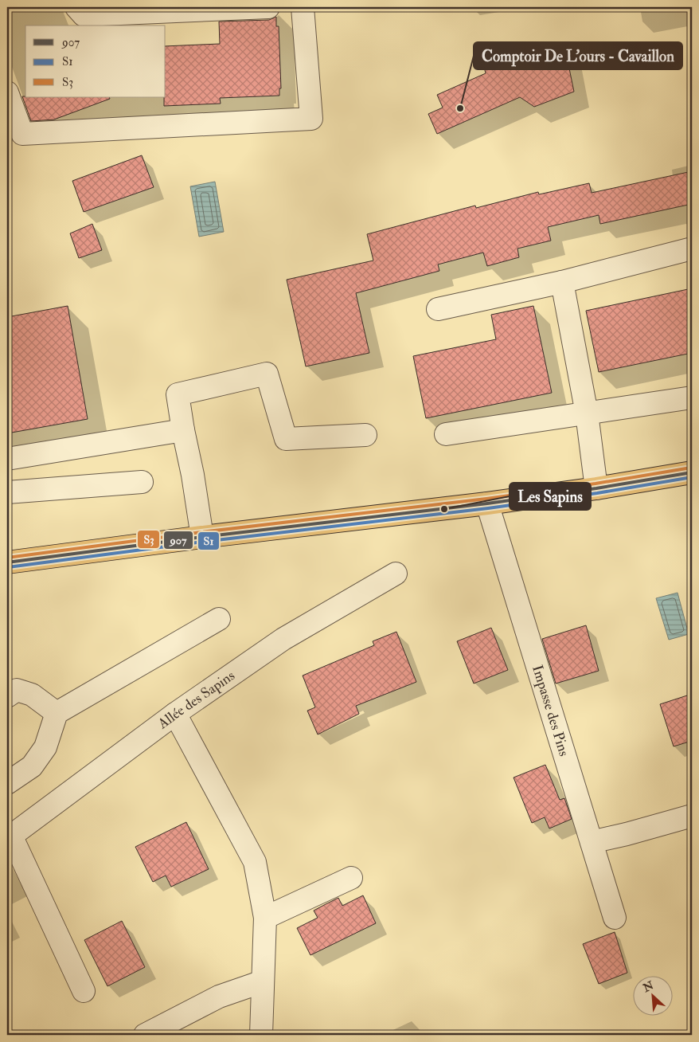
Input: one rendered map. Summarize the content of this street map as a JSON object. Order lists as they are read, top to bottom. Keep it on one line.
{"streets":{"street":["Allée des Sapins","Impasse des Pins"]},"places":["Comptoir De L'ours - Cavaillon","Les Sapins"],"lines":["transit line S3","transit line 907","transit line S1"],"legend":["907","S1","S3"],"north":"top left"}
